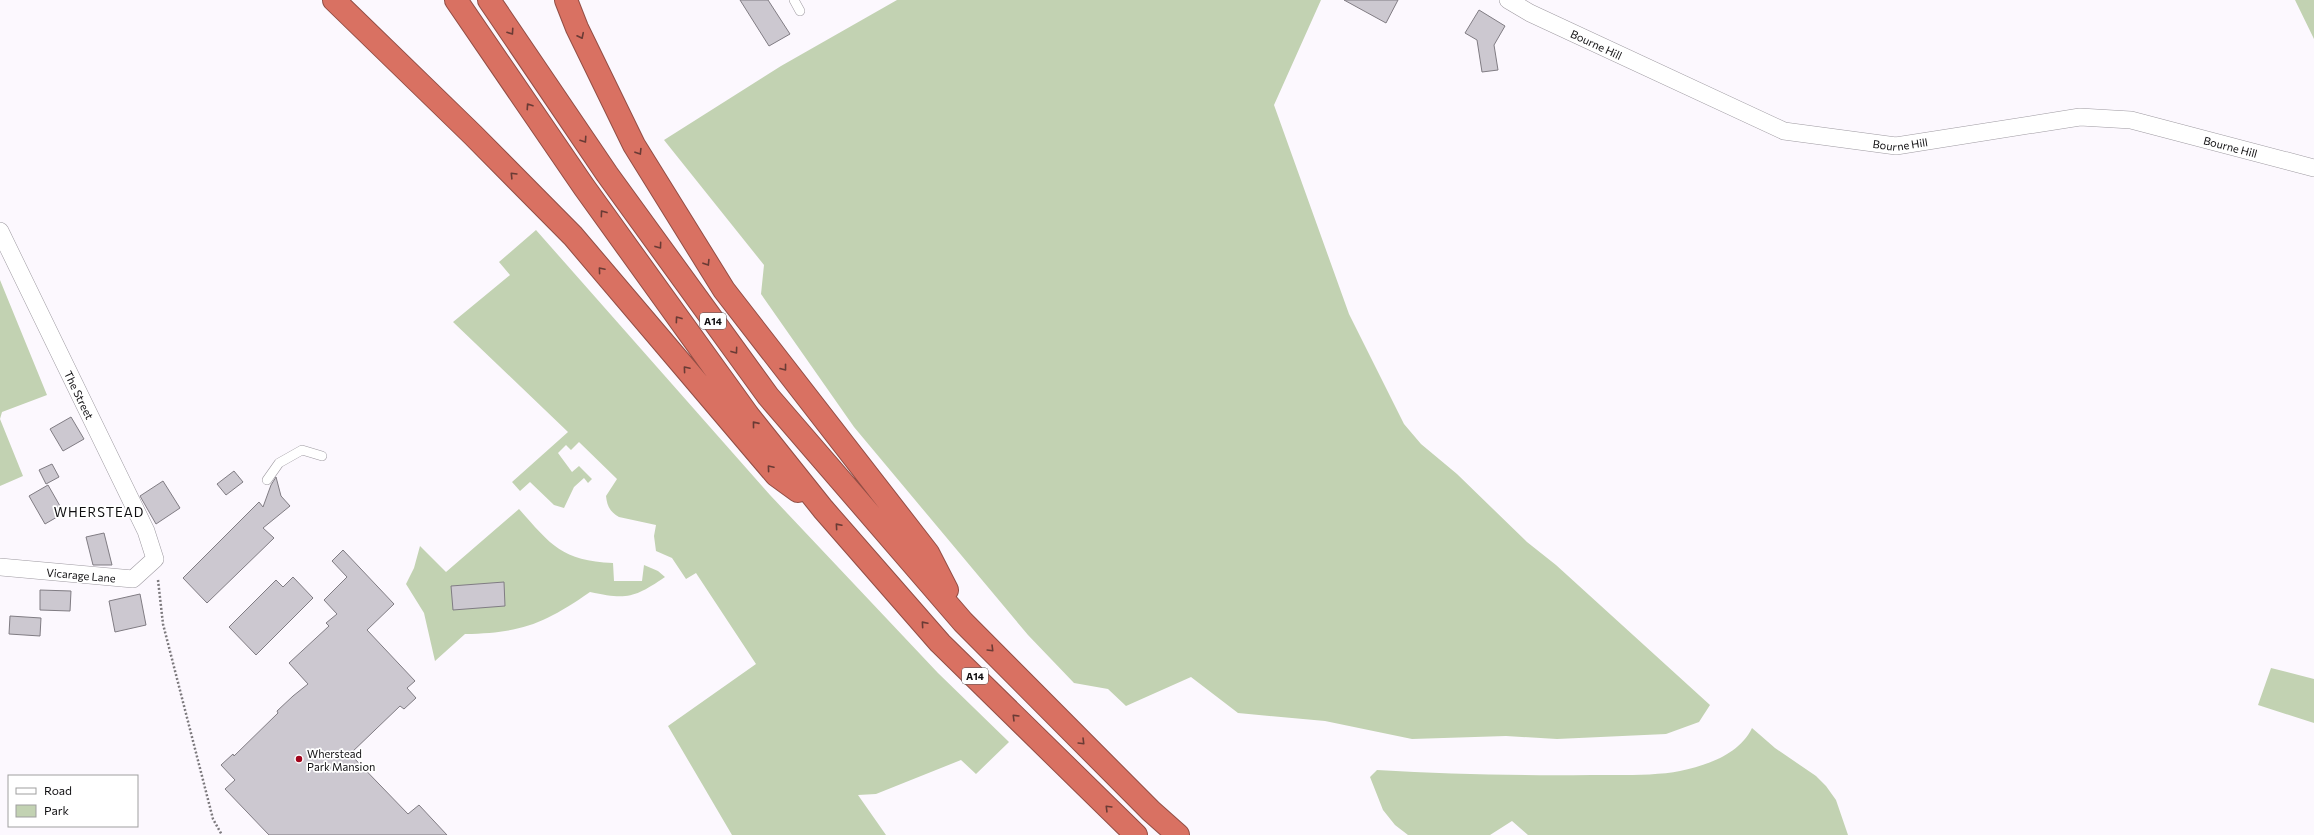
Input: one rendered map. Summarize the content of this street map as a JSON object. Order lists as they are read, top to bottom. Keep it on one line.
{"streets":{"highway":["A14"],"street":["Bourne Hill","The Street","Vicarage Lane"]},"crossings":[["The Street","Vicarage Lane"]],"districts":["WHERSTEAD"],"places":["Wherstead Park Mansion"],"legend":["Road","Park"]}
